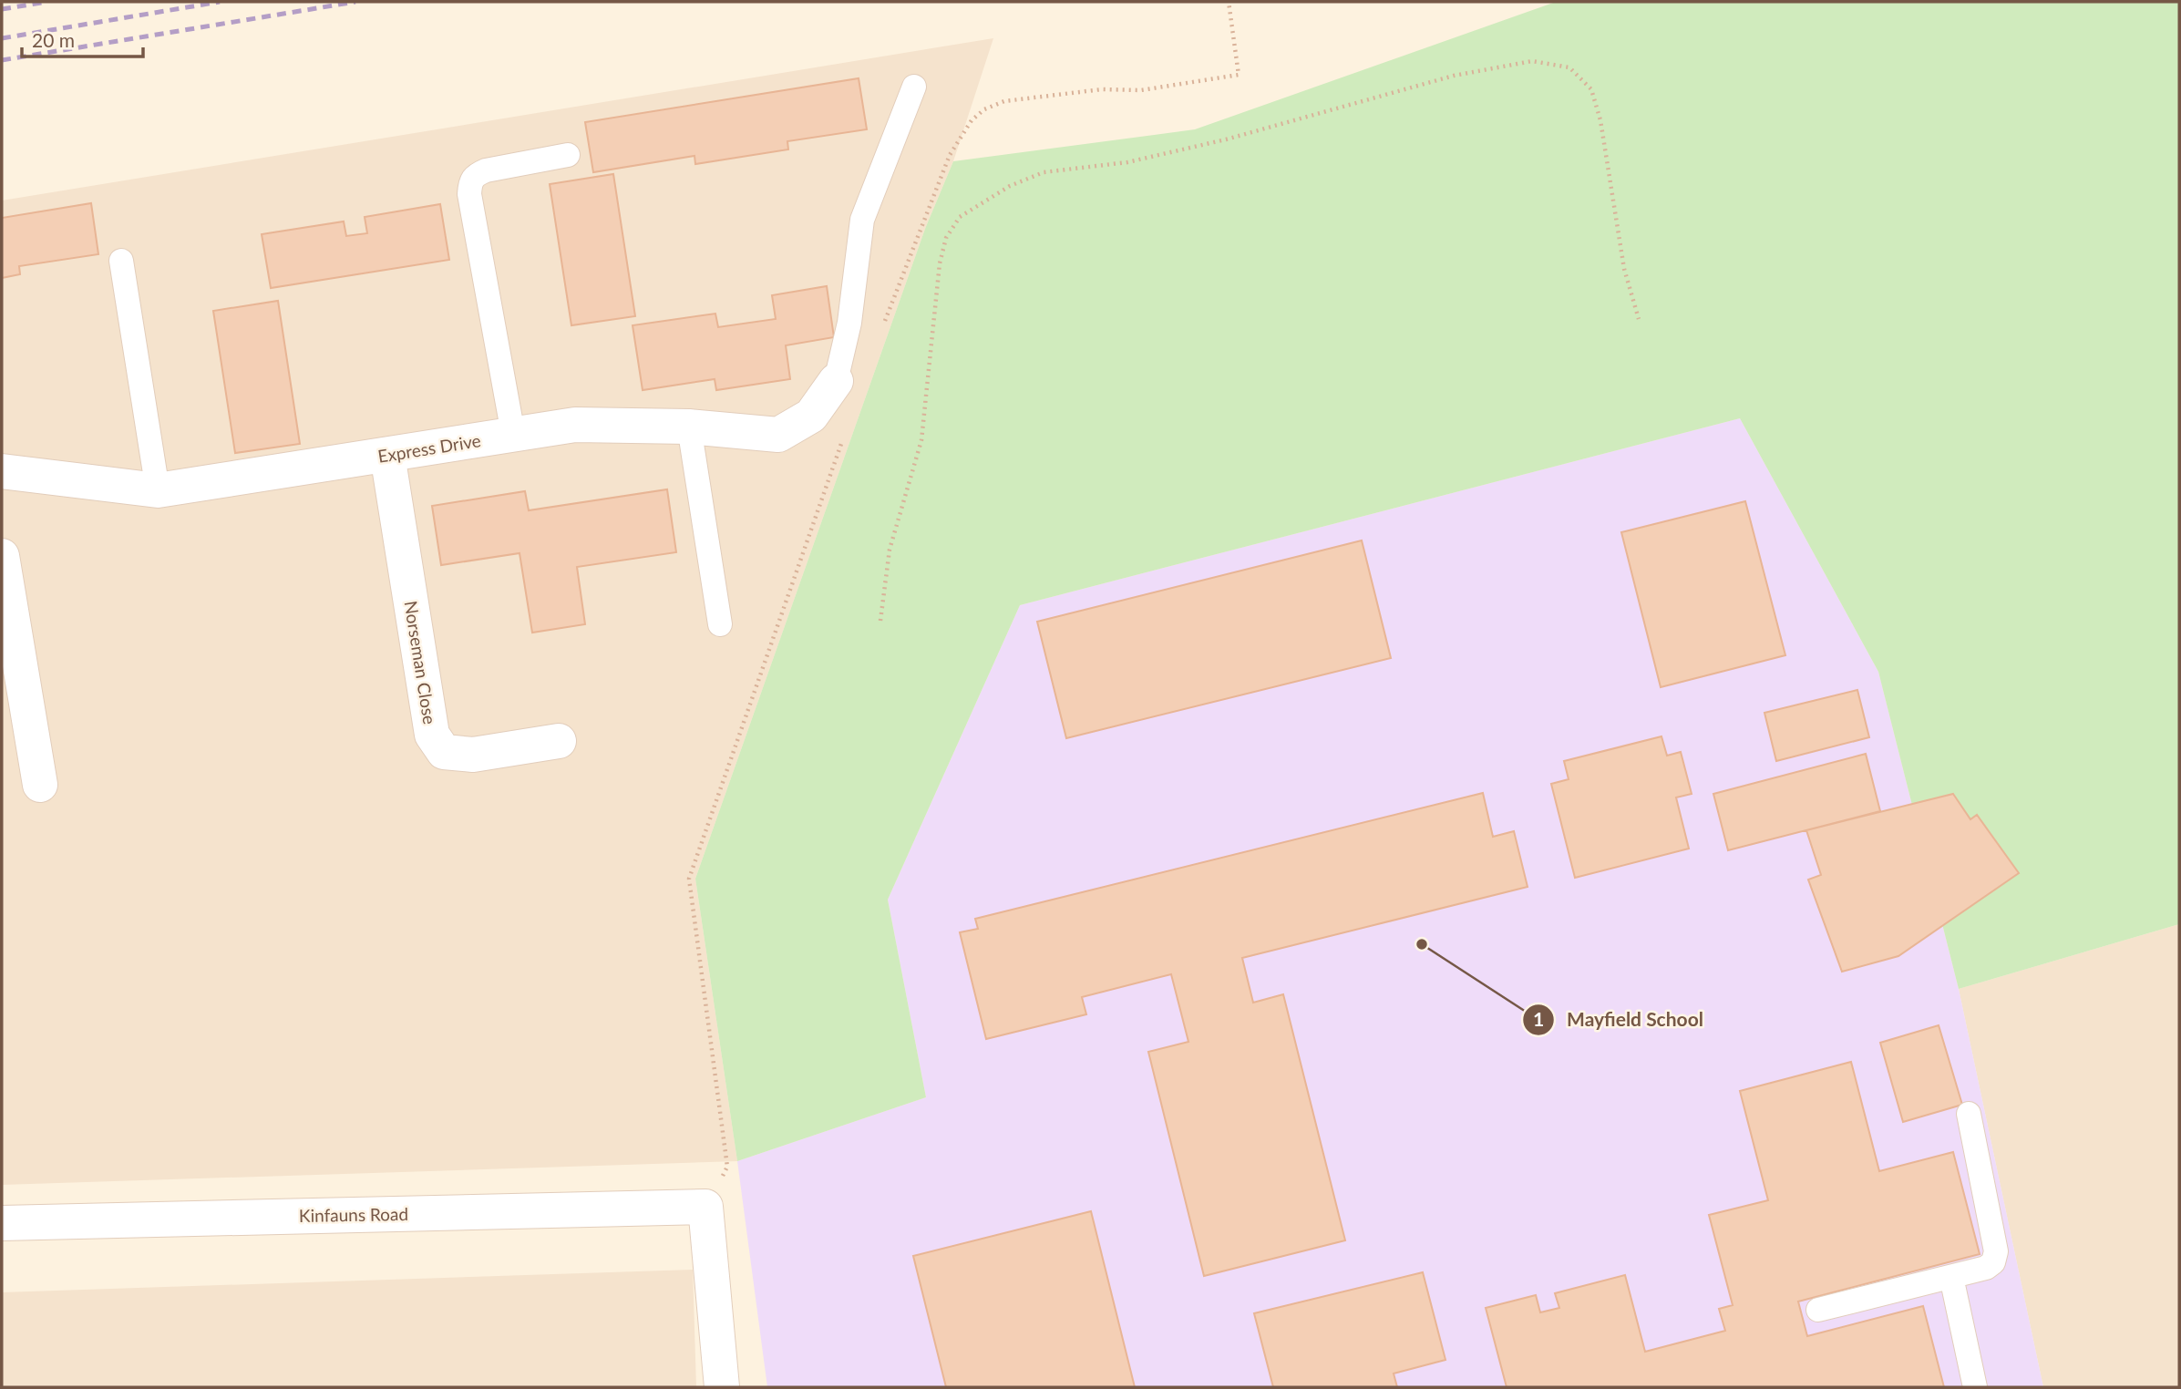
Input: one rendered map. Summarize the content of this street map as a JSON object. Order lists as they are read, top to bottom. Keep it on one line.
{"streets":{"street":["Express Drive","Norseman Close","Kinfauns Road"]},"crossings":[["Express Drive","Norseman Close"]],"places":["Mayfield School"],"scale_bar":"20 m"}
